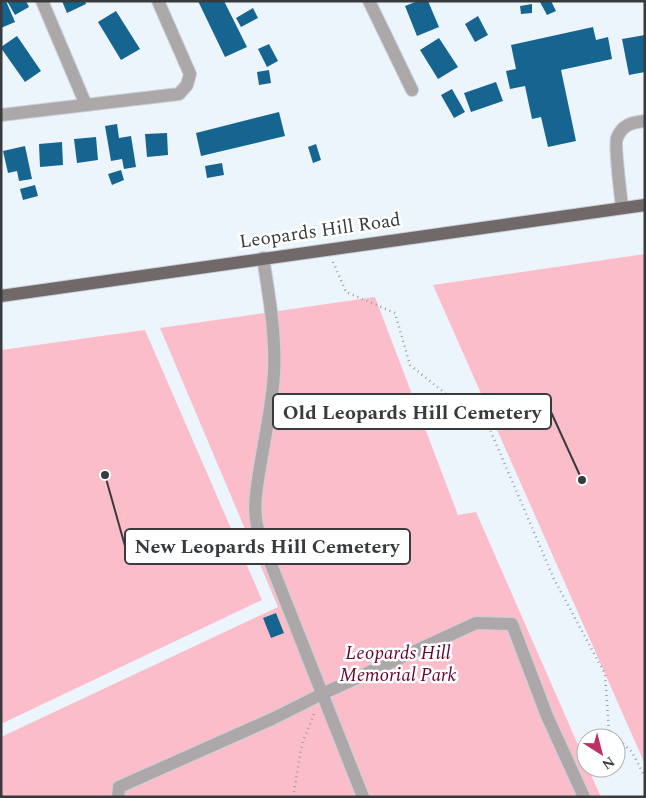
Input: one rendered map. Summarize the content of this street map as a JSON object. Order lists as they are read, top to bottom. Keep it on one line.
{"streets":{"main road":["Leopards Hill Road"]},"parks":["Leopards Hill Memorial Park"],"places":["New Leopards Hill Cemetery","Old Leopards Hill Cemetery"],"north":"bottom right"}
